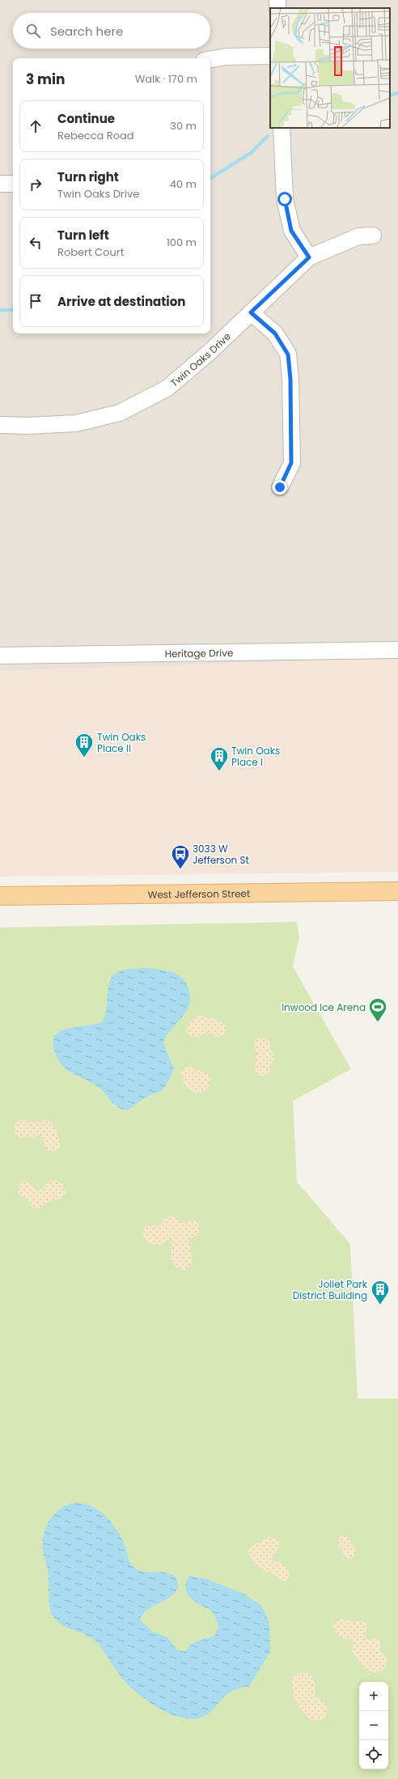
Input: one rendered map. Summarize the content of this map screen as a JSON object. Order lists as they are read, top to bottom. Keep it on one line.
{"streets":{"main road":["West Jefferson Street"],"street":["Twin Oaks Drive","Heritage Drive"]},"places":{"building":["Twin Oaks Place II","Twin Oaks Place I","Joliet Park District Building"],"bus stop":["3033 W Jefferson St"],"sports":["Inwood Ice Arena"]},"page":{"search":"Search here","heading":["3 min","Walk · 170 m"],"list":[["Continue","Rebecca Road","30 m"],["Turn right","Twin Oaks Drive","40 m"],["Turn left","Robert Court","100 m"],"Arrive at destination"],"map_buttons":["+","−"]}}
